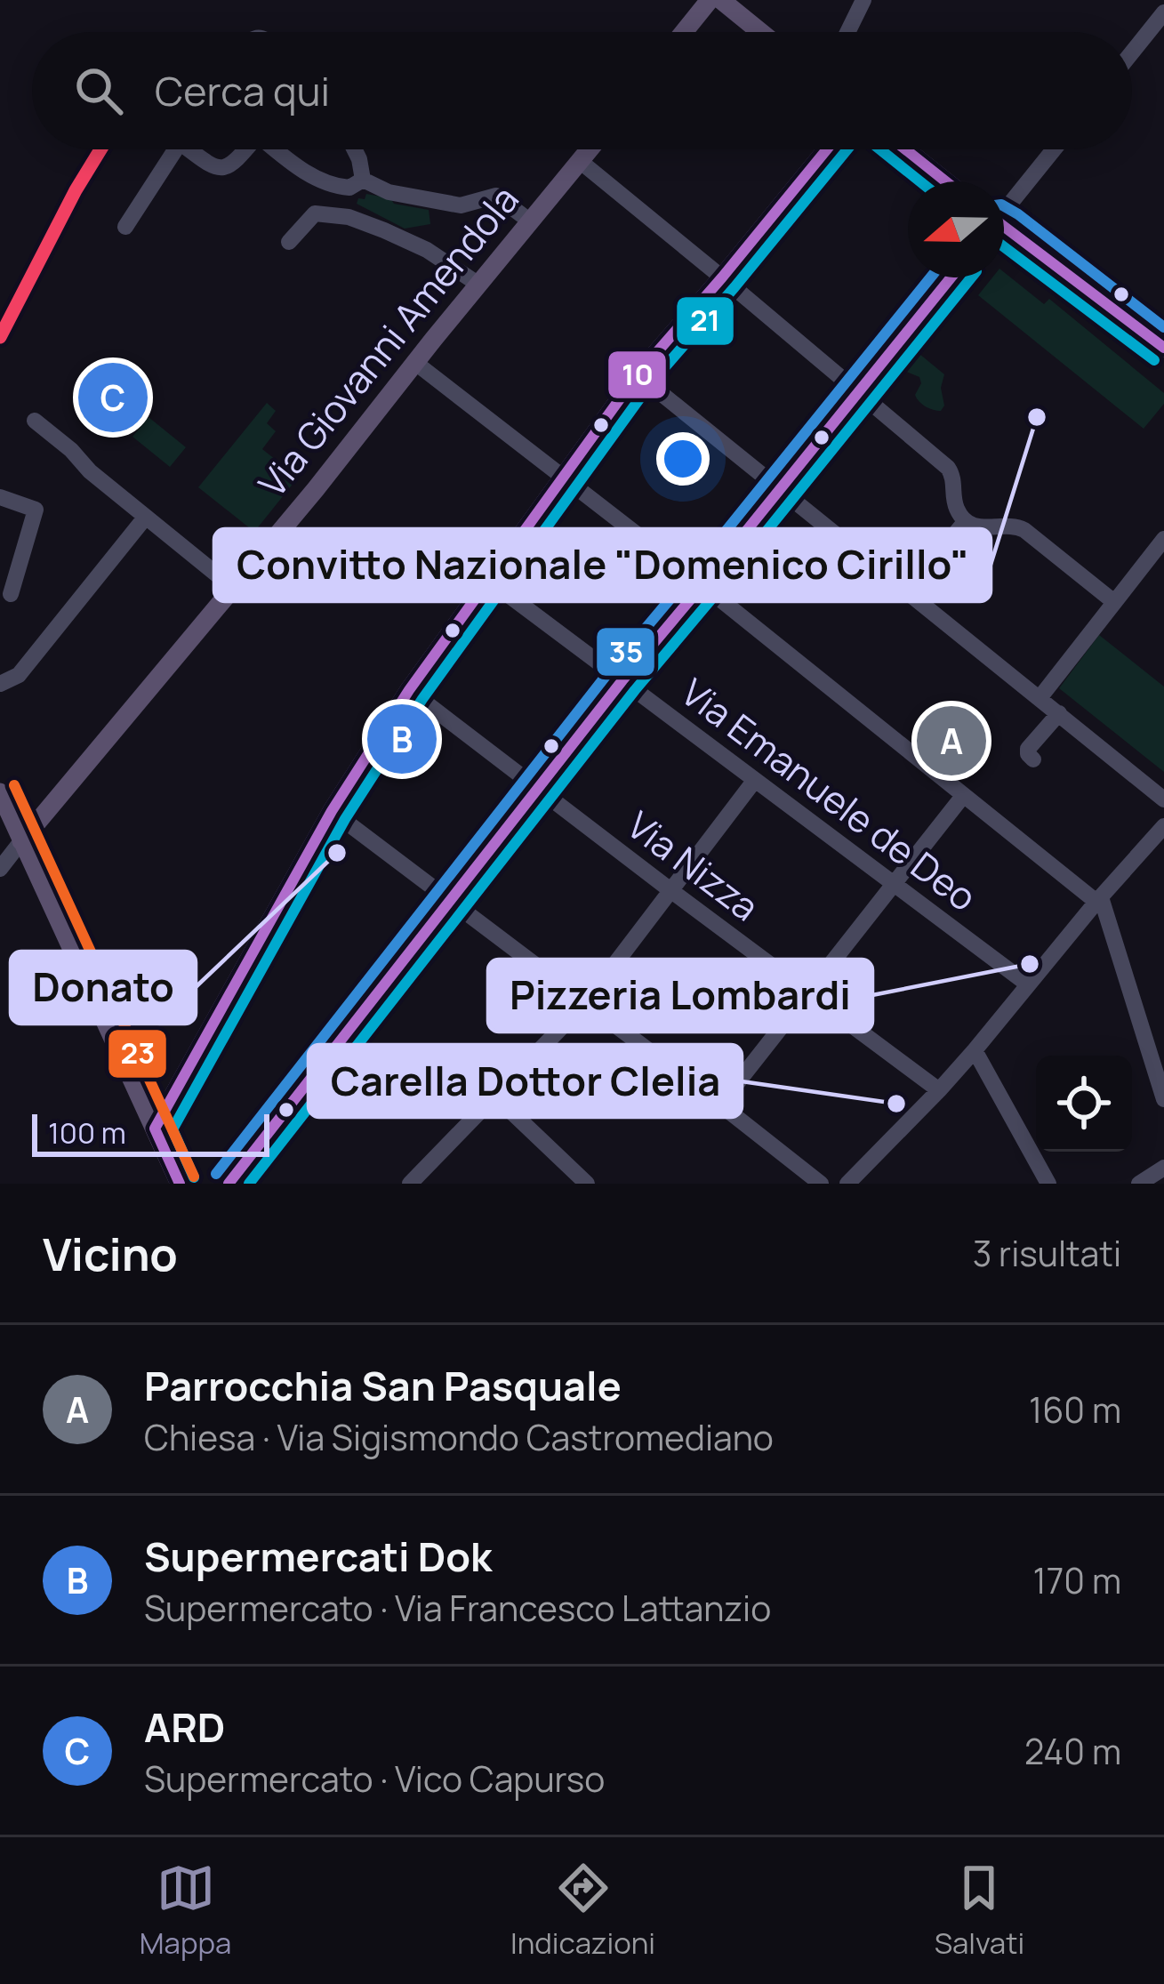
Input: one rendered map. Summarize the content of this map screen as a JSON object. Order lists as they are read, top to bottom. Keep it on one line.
{"streets":{"main road":["Via Giovanni Amendola"],"street":["Via Emanuele de Deo","Via Nizza"]},"places":["Convitto Nazionale \"Domenico Cirillo\"","Donato","Pizzeria Lombardi","Carella Dottor Clelia"],"lines":["transit line 10","transit line 21","transit line 35","transit line 23"],"scale_bar":"100 m","north":"left","page":{"search":"Cerca qui","pins":["C","B","A"],"scale":"100 m","heading":["Vicino","3 risultati"],"list":[{"mark":"A","name":"Parrocchia San Pasquale","note":"Chiesa · Via Sigismondo Castromediano","value":"160 m"},{"mark":"B","name":"Supermercati Dok","note":"Supermercato · Via Francesco Lattanzio","value":"170 m"},{"mark":"C","name":"ARD","note":"Supermercato · Vico Capurso","value":"240 m"}],"nav":["Mappa","Indicazioni","Salvati"]}}
